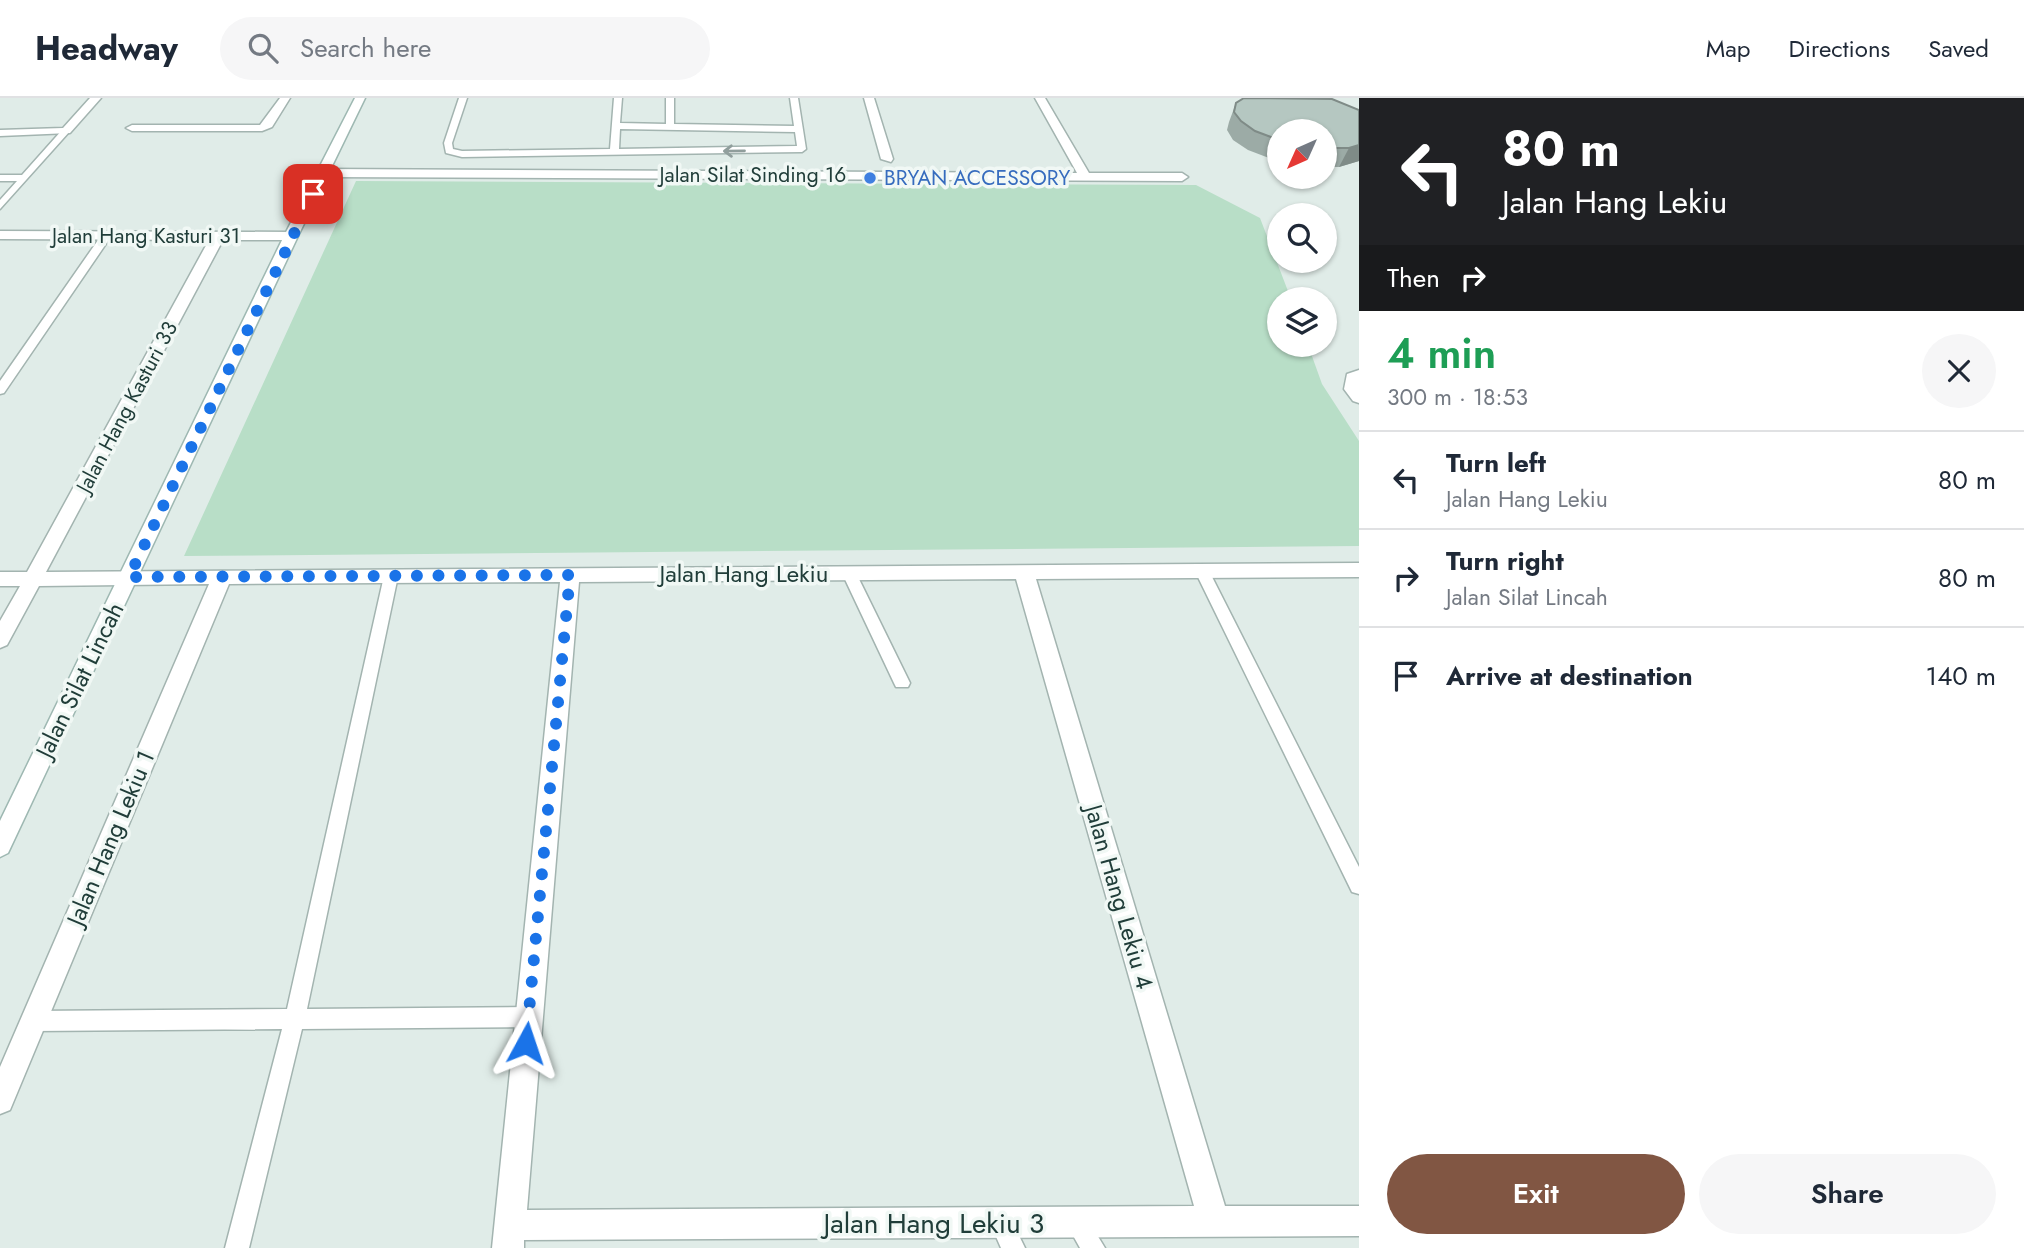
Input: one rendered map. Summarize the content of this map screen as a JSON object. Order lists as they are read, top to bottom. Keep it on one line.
{"streets":{"street":["Jalan Silat Sinding 16","Jalan Hang Kasturi 31","Jalan Hang Kasturi 33","Jalan Hang Lekiu","Jalan Silat Lincah","Jalan Hang Lekiu 1","Jalan Hang Lekiu 4","Jalan Hang Lekiu 3"]},"crossings":[["Jalan Silat Sinding 16","Jalan Silat Lincah"],["Jalan Hang Kasturi 31","Jalan Hang Kasturi 33"],["Jalan Hang Kasturi 31","Jalan Silat Lincah"],["Jalan Hang Kasturi 33","Jalan Hang Lekiu"],["Jalan Hang Lekiu","Jalan Silat Lincah"],["Jalan Hang Lekiu","Jalan Hang Lekiu 1"],["Jalan Hang Lekiu","Jalan Hang Lekiu 4"],["Jalan Hang Lekiu 4","Jalan Hang Lekiu 3"]],"places":["BRYAN ACCESSORY"],"north":"bottom left","page":{"header":"Headway","search":"Search here","nav":["Map","Directions","Saved"],"turn":["80 m","Jalan Hang Lekiu"],"then":"Then","heading":["4 min","300 m · 18:53"],"list":[{"name":"Turn left","note":"Jalan Hang Lekiu","value":"80 m"},{"name":"Turn right","note":"Jalan Silat Lincah","value":"80 m"},{"name":"Arrive at destination","value":"140 m"}],"buttons":["Exit","Share"]}}
